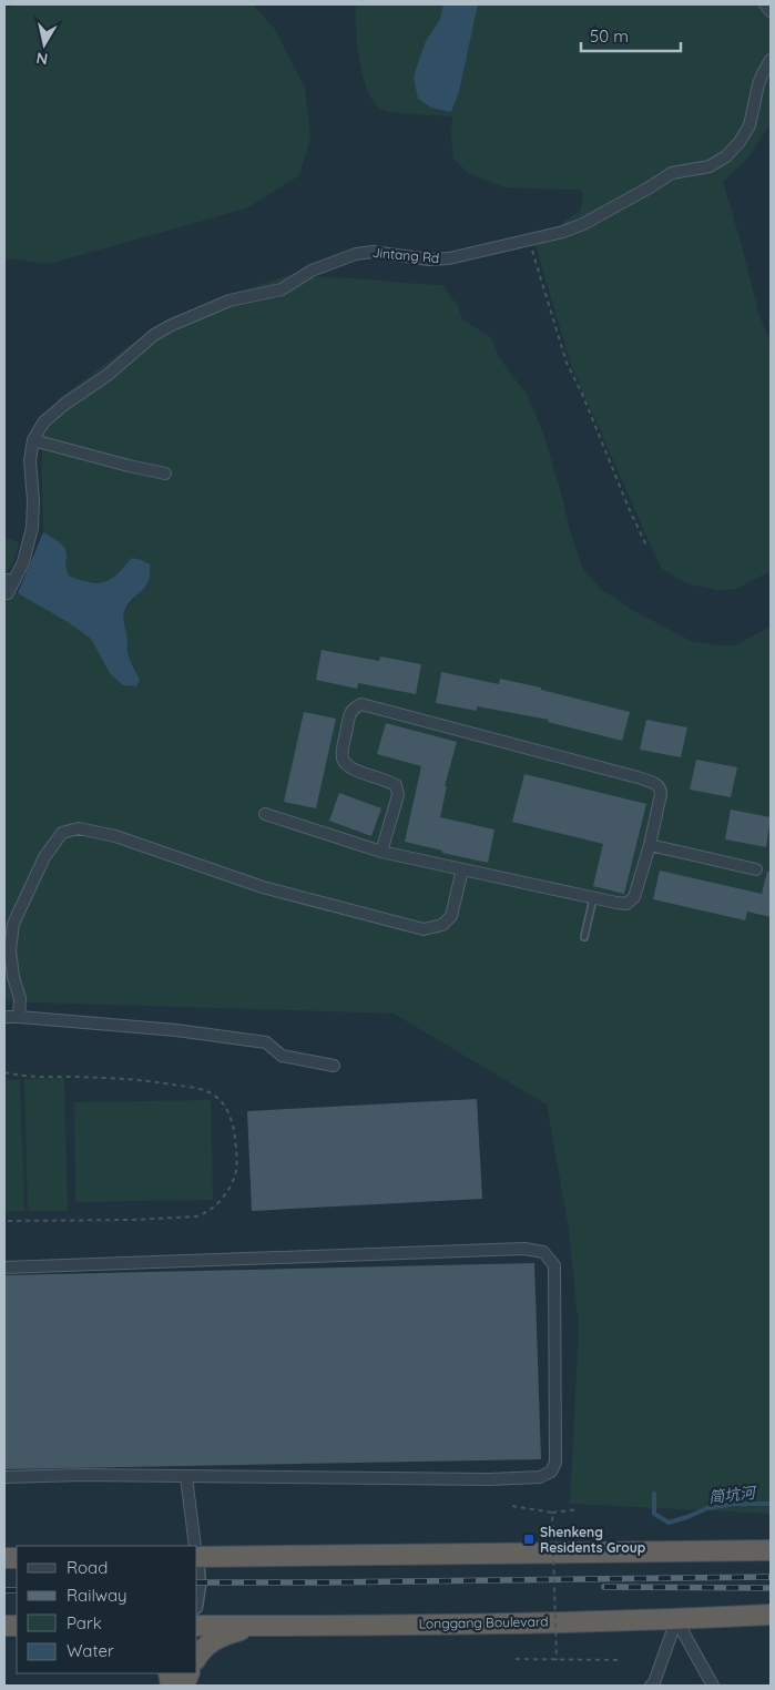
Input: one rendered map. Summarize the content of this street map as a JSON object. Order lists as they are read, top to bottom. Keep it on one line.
{"streets":{"highway":["Longgang Boulevard"],"street":["Jintang Rd"]},"water":["简坑河"],"places":{"transit":["Shenkeng Residents Group"]},"legend":["Road","Railway","Park","Water"],"scale_bar":"50 m","north":"bottom"}
